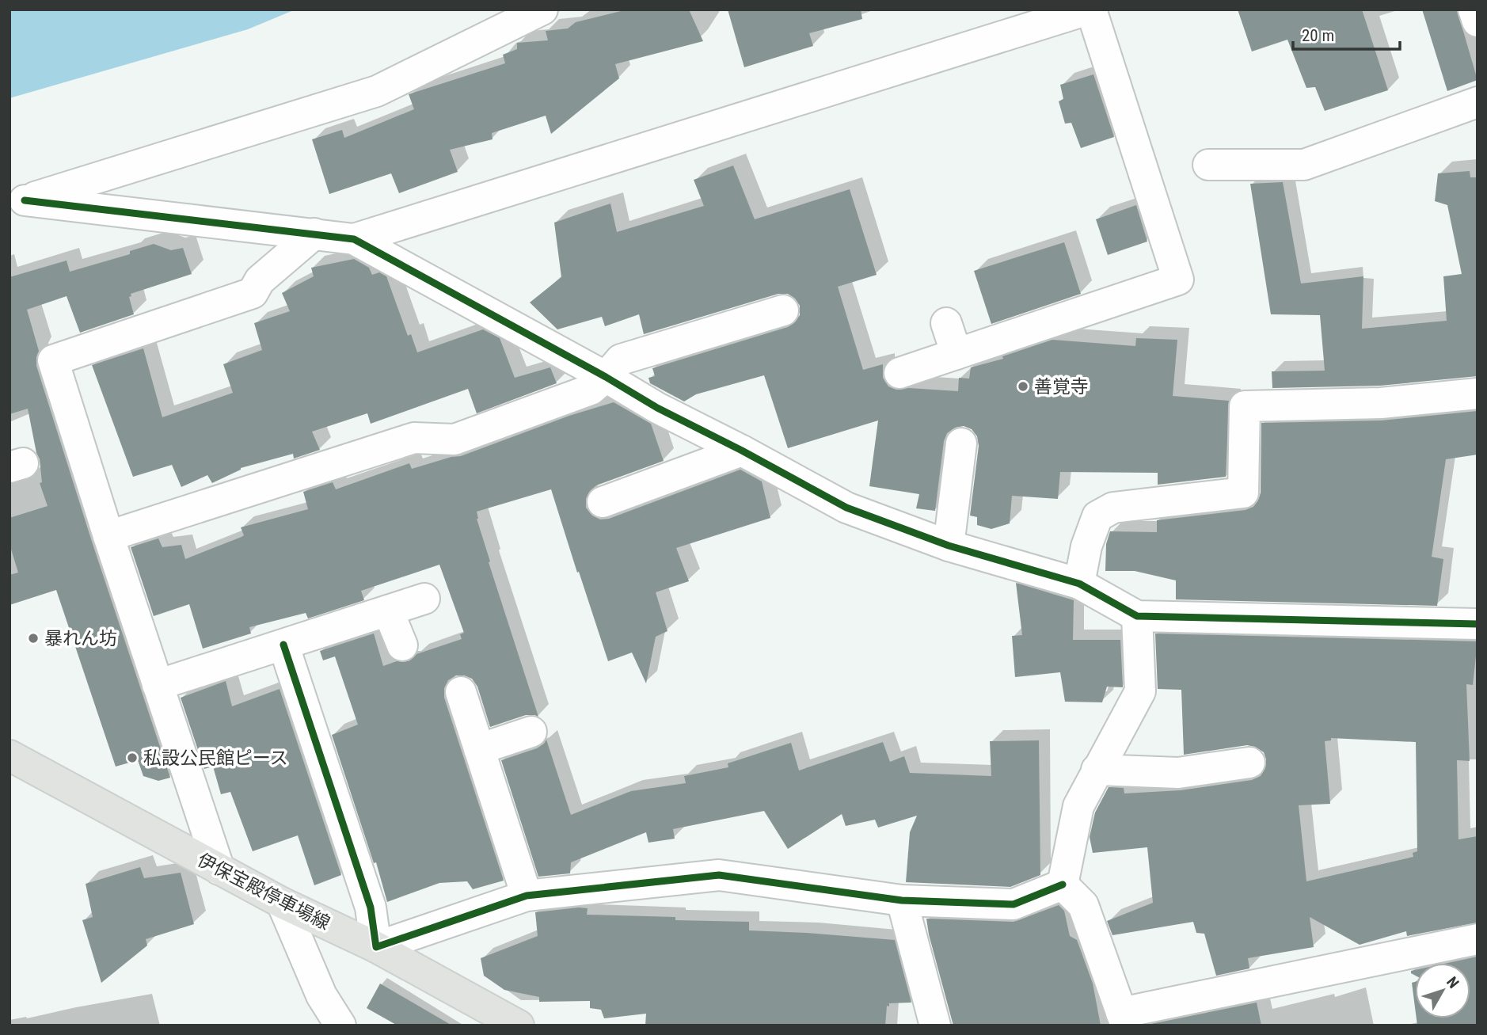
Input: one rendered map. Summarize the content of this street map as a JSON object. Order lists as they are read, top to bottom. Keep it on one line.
{"streets":{"main road":["伊保宝殿停車場線"]},"places":["善覚寺","暴れん坊","私設公民館ピース"],"scale_bar":"20 m","north":"top right"}
